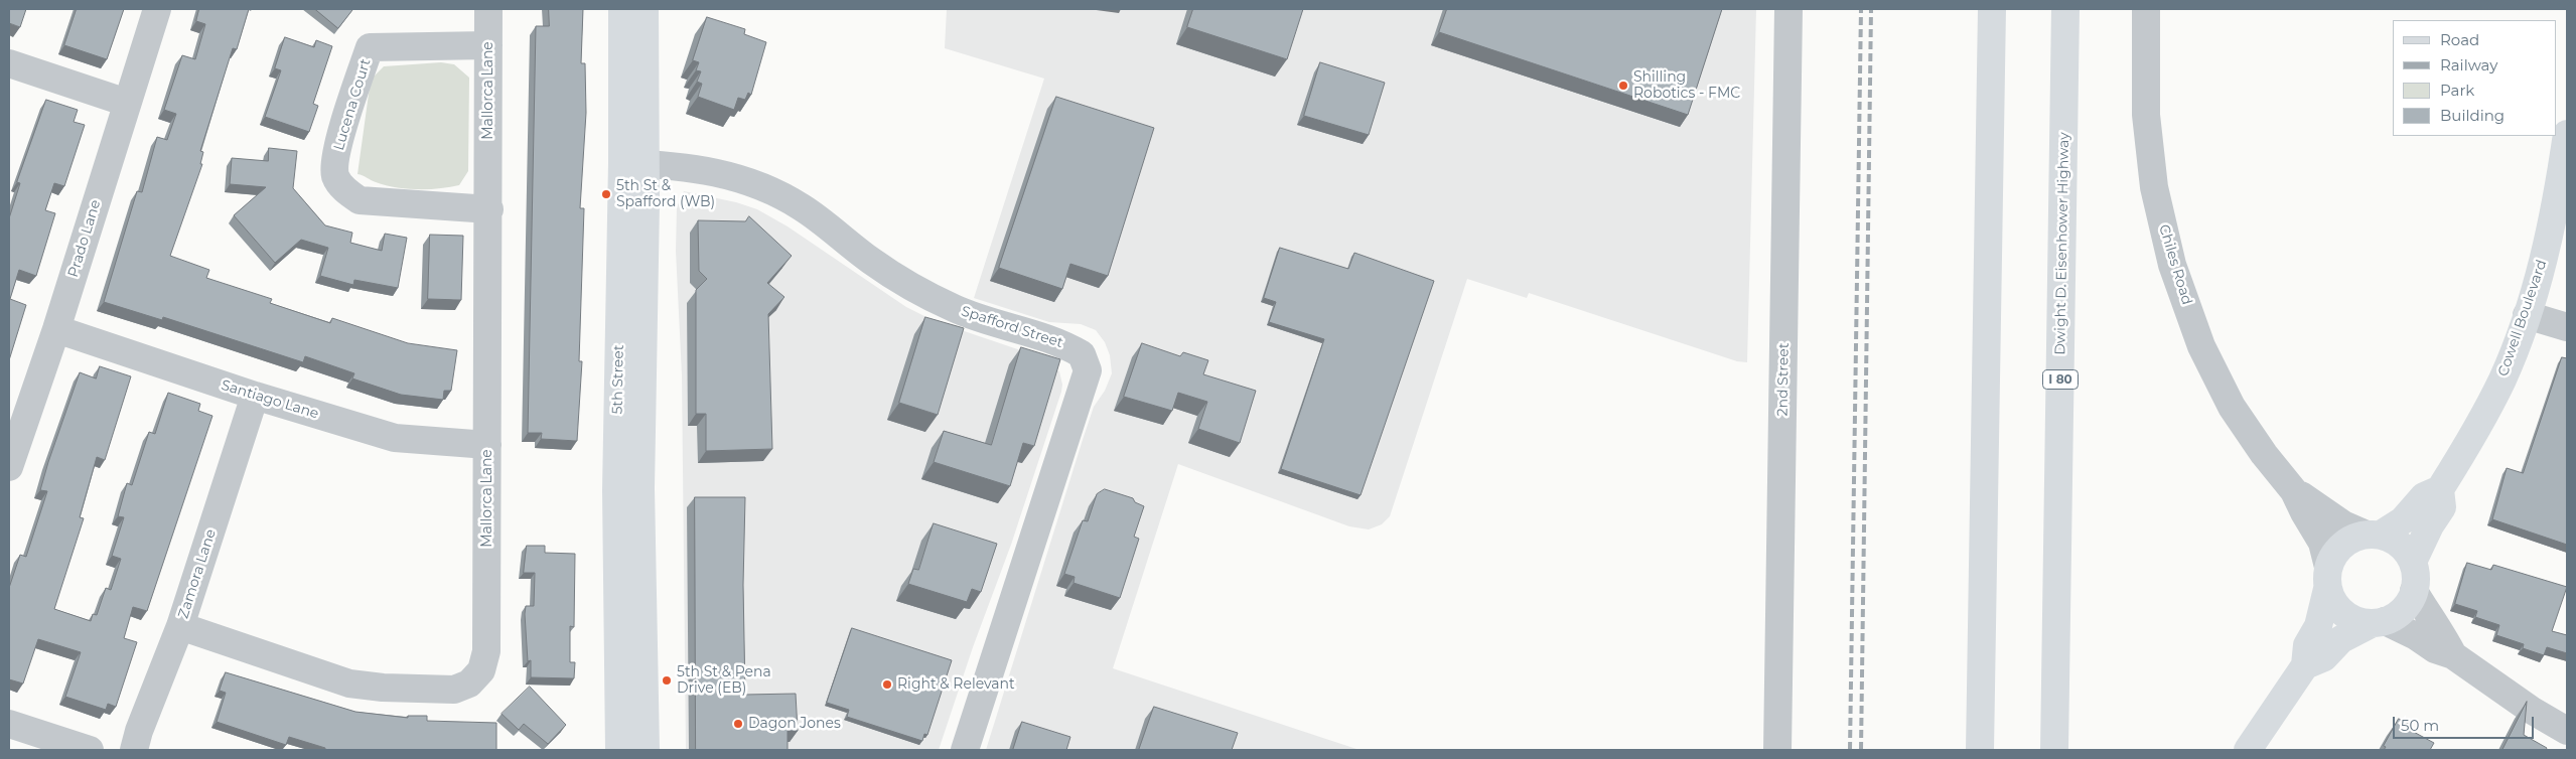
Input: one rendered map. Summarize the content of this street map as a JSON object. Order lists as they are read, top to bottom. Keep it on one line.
{"streets":{"main road":["Dwight D. Eisenhower Highway","Cowell Boulevard","5th Street","I 80"],"street":["Mallorca Lane","Lucena Court","Prado Lane","Chiles Road","Spafford Street","2nd Street","Santiago Lane","Zamora Lane"]},"crossings":[["Mallorca Lane","Lucena Court"],["Mallorca Lane","Santiago Lane"],["Mallorca Lane","Zamora Lane"],["Prado Lane","Santiago Lane"],["Spafford Street","5th Street"],["Santiago Lane","Zamora Lane"]],"places":["Shilling Robotics - FMC","5th St & Spafford (WB)","5th St & Pena Drive (EB)","Right & Relevant","Dagon Jones"],"legend":["Road","Railway","Park","Building"],"scale_bar":"50 m"}
